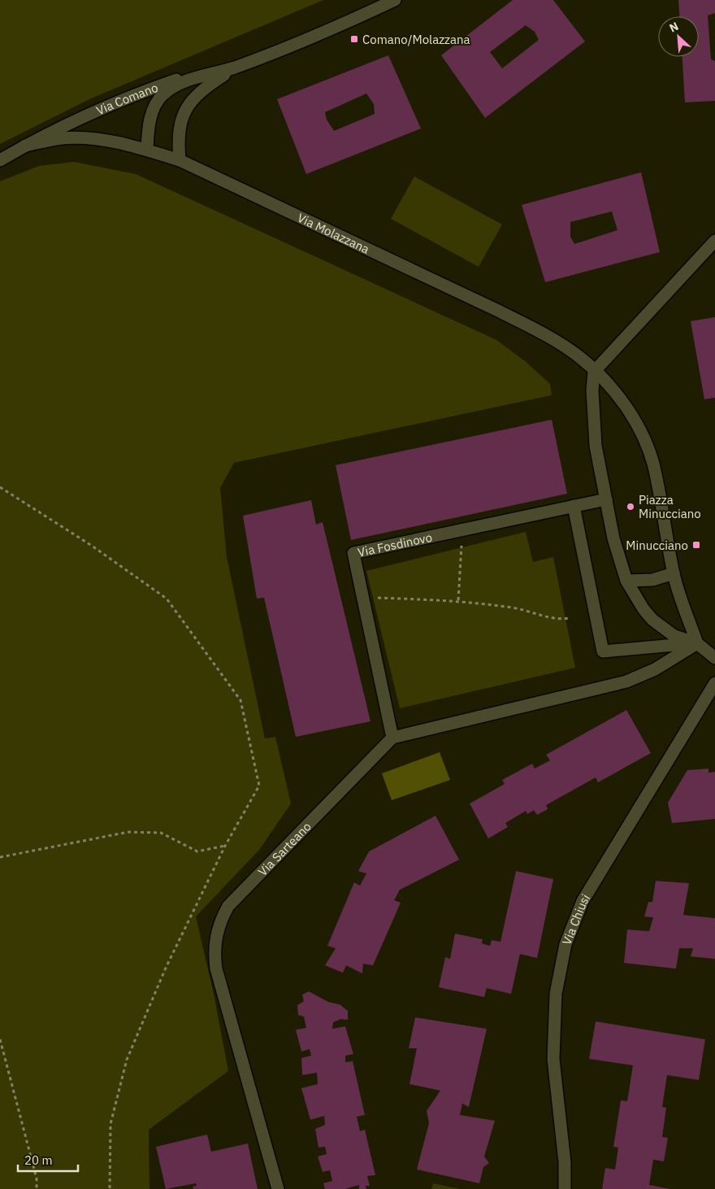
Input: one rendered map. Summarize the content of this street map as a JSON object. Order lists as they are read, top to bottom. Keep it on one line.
{"streets":{"street":["Via Comano","Via Molazzana","Via Fosdinovo","Via Sarteano","Via Chiusi"]},"crossings":[["Via Comano","Via Molazzana"],["Via Fosdinovo","Via Sarteano"]],"places":{"transit":["Comano/Molazzana","Minucciano"],"other":["Piazza Minucciano"]},"scale_bar":"20 m","north":"top left"}
